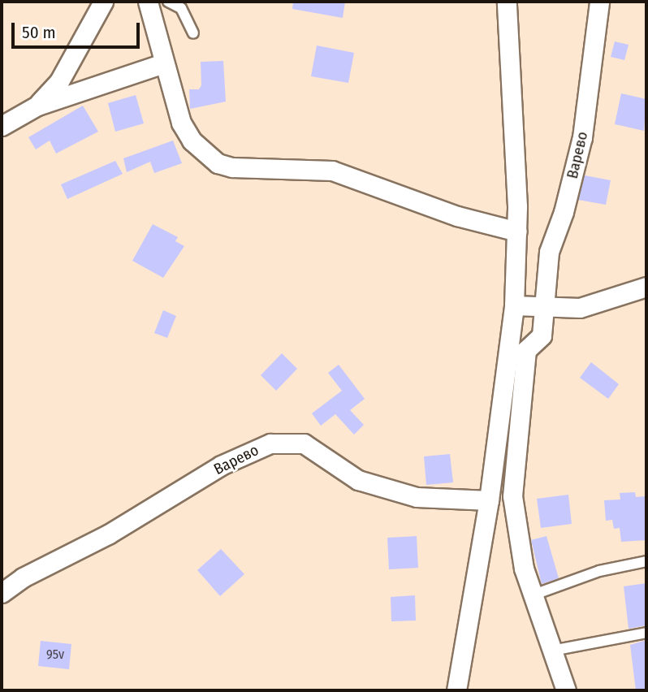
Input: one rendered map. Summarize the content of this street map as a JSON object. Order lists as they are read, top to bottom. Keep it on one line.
{"streets":{"street":["Варево"]},"house_numbers":["95v"],"scale_bar":"50 m"}
